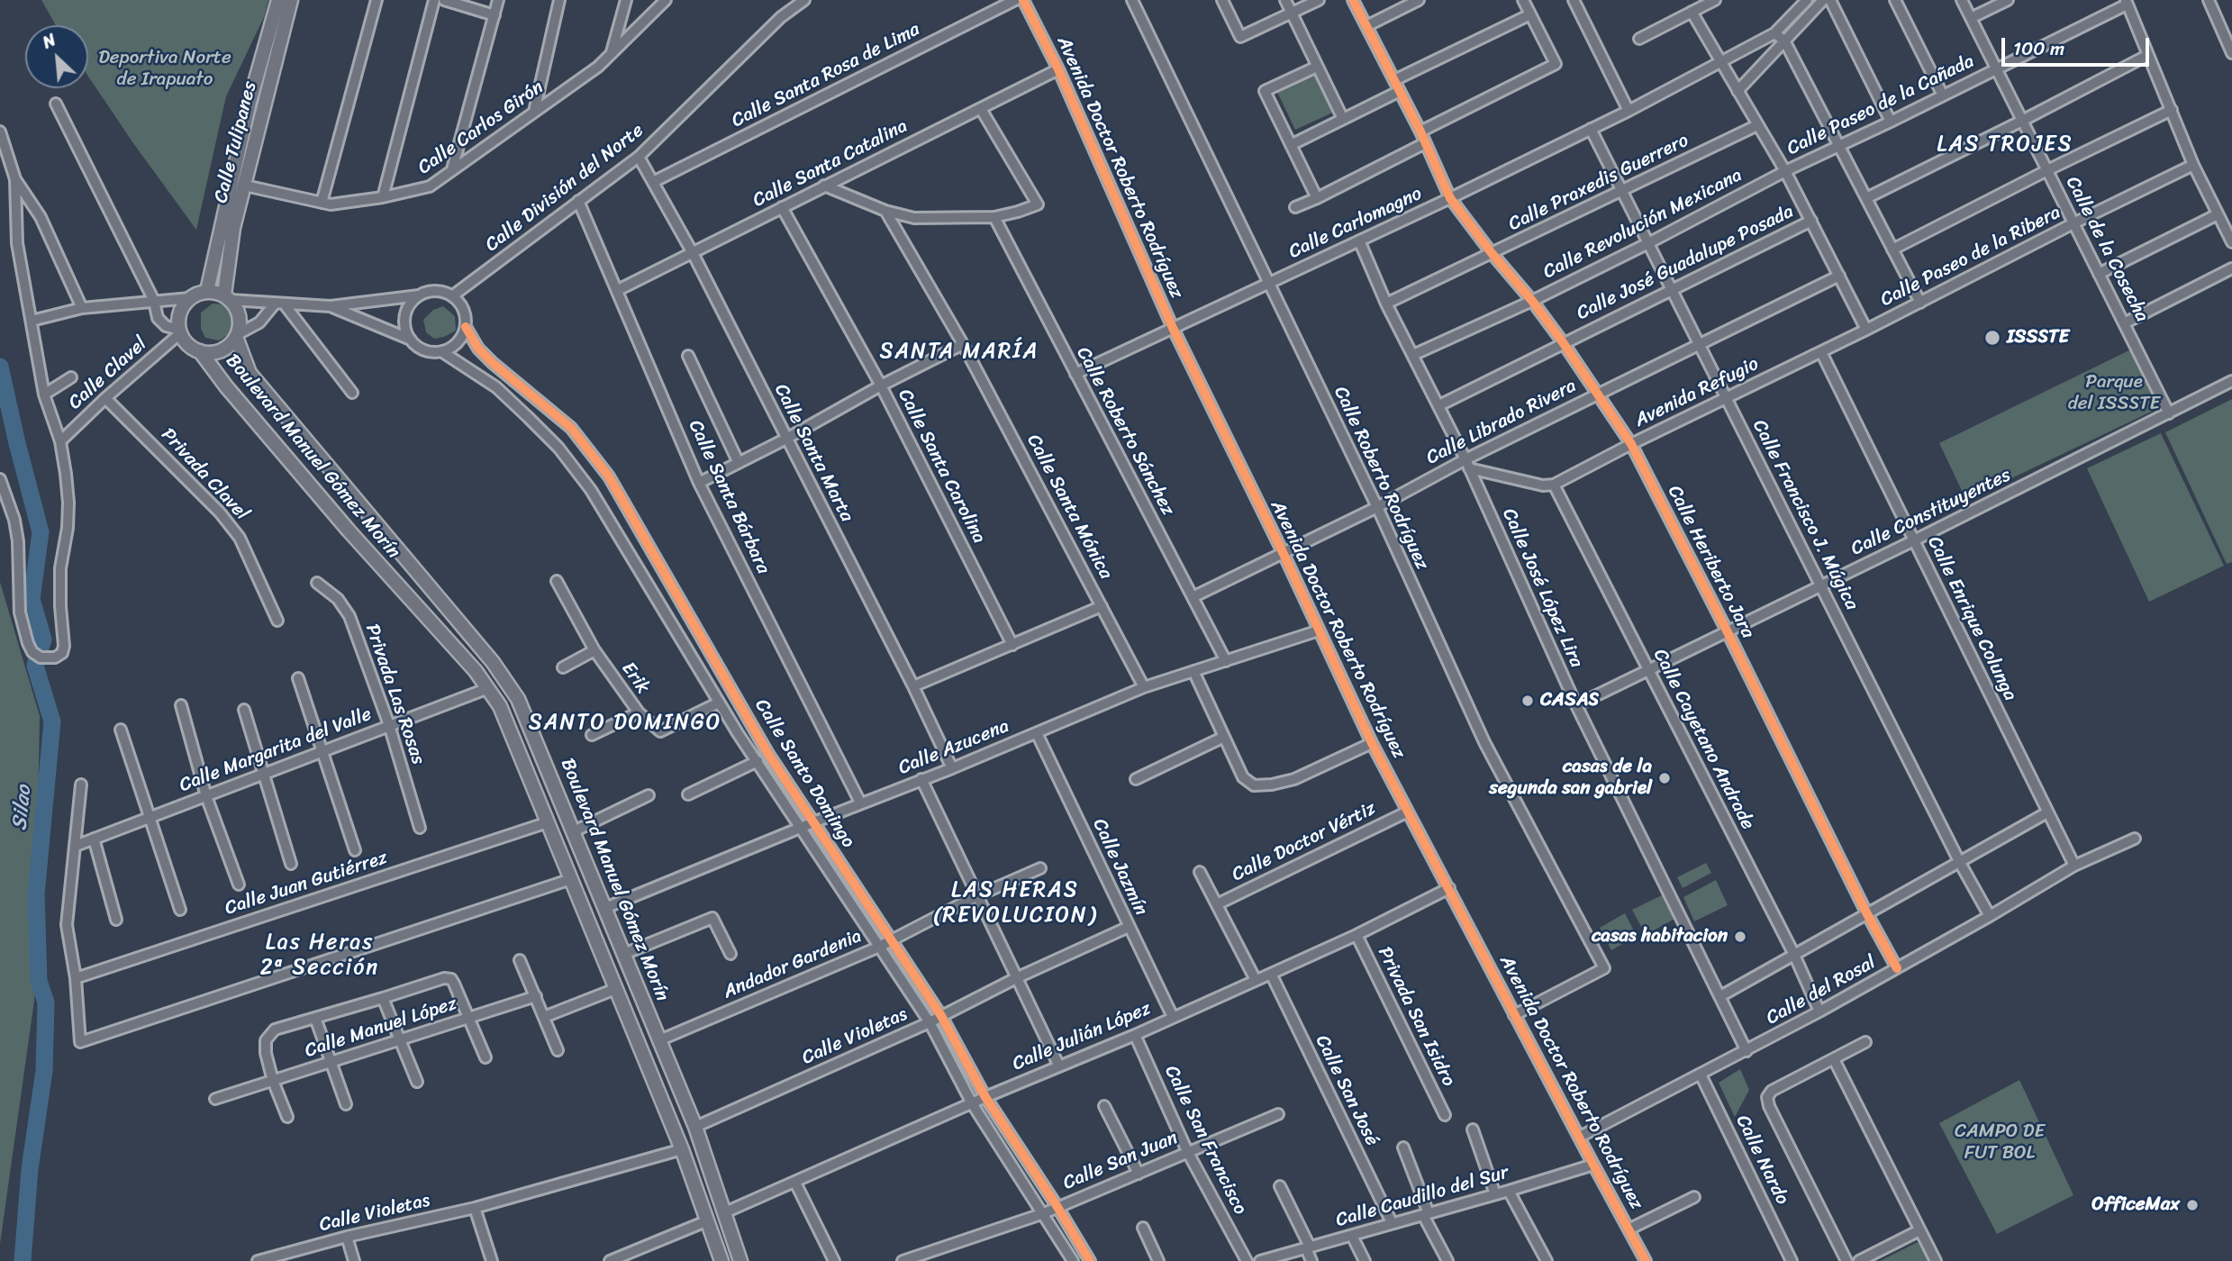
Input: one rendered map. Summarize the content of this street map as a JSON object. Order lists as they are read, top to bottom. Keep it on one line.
{"streets":{"main road":["Calle Tulipanes","Boulevard Manuel Gómez Morín"],"street":["Calle Santa Rosa de Lima","Calle Paseo de la Cañada","Calle Carlos Girón","Calle Santa Catalina","Avenida Doctor Roberto Rodríguez","Calle Praxedis Guerrero","Calle División del Norte","Calle Carlomagno","Calle Revolución Mexicana","Calle de la Cosecha","Calle Paseo de la Ribera","Calle José Guadalupe Posada","Calle Clavel","Avenida Refugio","Calle Librado Rivera","Calle Roberto Sánchez","Calle Santa Marta","Calle Santa Carolina","Privada Clavel","Calle Roberto Rodríguez","Calle Santa Bárbara","Calle Santa Mónica","Calle Constituyentes","Calle Francisco J. Múgica","Calle Heriberto Jara","Calle José López Lira","Calle Enrique Colunga","Erik","Privada Las Rosas","Calle Cayetano Andrade","Calle Azucena","Calle Margarita del Valle","Calle Santo Domingo","Calle Doctor Vértiz","Calle Jazmín","Calle Juan Gutiérrez","Andador Gardenia","Calle del Rosal","Privada San Isidro","Calle Manuel López","Calle Violetas","Calle Julián López","Calle San José","Calle San Francisco","Calle Nardo","Calle San Juan","Calle Caudillo del Sur"]},"crossings":[["Calle Santa Rosa de Lima","Calle Santa Marta"],["Calle Paseo de la Cañada","Calle Revolución Mexicana"],["Calle Paseo de la Cañada","Calle de la Cosecha"],["Calle Carlos Girón","Calle Tulipanes"],["Calle Tulipanes","Calle Clavel"],["Calle Tulipanes","Boulevard Manuel Gómez Morín"],["Calle Santa Catalina","Avenida Doctor Roberto Rodríguez"],["Calle Santa Catalina","Calle Santa Marta"],["Calle Santa Catalina","Calle Santa Carolina"],["Calle Santa Catalina","Calle Santa Bárbara"],["Avenida Doctor Roberto Rodríguez","Calle Carlomagno"],["Avenida Doctor Roberto Rodríguez","Calle Librado Rivera"],["Avenida Doctor Roberto Rodríguez","Calle Roberto Rodríguez"],["Avenida Doctor Roberto Rodríguez","Calle Azucena"],["Avenida Doctor Roberto Rodríguez","Calle Doctor Vértiz"],["Avenida Doctor Roberto Rodríguez","Calle del Rosal"],["Avenida Doctor Roberto Rodríguez","Calle Julián López"],["Avenida Doctor Roberto Rodríguez","Calle Caudillo del Sur"],["Calle Praxedis Guerrero","Calle Francisco J. Múgica"],["Calle Praxedis Guerrero","Calle Heriberto Jara"],["Calle Praxedis Guerrero","Calle José López Lira"],["Calle División del Norte","Calle Santa Marta"],["Calle División del Norte","Calle Santa Bárbara"],["Calle División del Norte","Calle Santo Domingo"],["Calle Carlomagno","Calle Roberto Sánchez"],["Calle Carlomagno","Calle Roberto Rodríguez"],["Calle Carlomagno","Calle Francisco J. Múgica"],["Calle Carlomagno","Calle Heriberto Jara"],["Calle Carlomagno","Calle José López Lira"],["Calle Revolución Mexicana","Calle Francisco J. Múgica"],["Calle Revolución Mexicana","Calle Heriberto Jara"],["Calle Revolución Mexicana","Calle José López Lira"],["Calle de la Cosecha","Calle Paseo de la Ribera"],["Calle de la Cosecha","Calle Constituyentes"],["Calle Paseo de la Ribera","Avenida Refugio"],["Calle José Guadalupe Posada","Calle Francisco J. Múgica"],["Calle José Guadalupe Posada","Calle Heriberto Jara"],["Calle José Guadalupe Posada","Calle José López Lira"],["Calle Clavel","Boulevard Manuel Gómez Morín"],["Calle Clavel","Privada Clavel"],["Avenida Refugio","Calle Francisco J. Múgica"],["Avenida Refugio","Calle Heriberto Jara"],["Avenida Refugio","Calle Enrique Colunga"],["Avenida Refugio","Calle Cayetano Andrade"],["Calle Librado Rivera","Calle Roberto Sánchez"],["Calle Librado Rivera","Calle Roberto Rodríguez"],["Calle Librado Rivera","Calle Francisco J. Múgica"],["Calle Librado Rivera","Calle Heriberto Jara"],["Calle Librado Rivera","Calle José López Lira"],["Calle Roberto Sánchez","Calle Azucena"],["Calle Santa Marta","Calle Azucena"],["Boulevard Manuel Gómez Morín","Calle Azucena"],["Boulevard Manuel Gómez Morín","Calle Margarita del Valle"],["Boulevard Manuel Gómez Morín","Calle Juan Gutiérrez"],["Boulevard Manuel Gómez Morín","Andador Gardenia"],["Boulevard Manuel Gómez Morín","Calle Violetas"],["Boulevard Manuel Gómez Morín","Calle Julián López"],["Calle Santa Bárbara","Calle Azucena"],["Calle Santa Mónica","Calle Azucena"],["Calle Constituyentes","Calle Francisco J. Múgica"],["Calle Constituyentes","Calle Heriberto Jara"],["Calle Constituyentes","Calle José López Lira"],["Calle Constituyentes","Calle Enrique Colunga"],["Calle Constituyentes","Calle Cayetano Andrade"],["Calle Francisco J. Múgica","Calle del Rosal"],["Calle Heriberto Jara","Calle del Rosal"],["Calle José López Lira","Calle del Rosal"],["Calle Enrique Colunga","Calle del Rosal"],["Erik","Calle Santo Domingo"],["Privada Las Rosas","Calle Margarita del Valle"],["Calle Cayetano Andrade","Calle del Rosal"],["Calle Azucena","Calle Santo Domingo"],["Calle Azucena","Calle Jazmín"],["Calle Santo Domingo","Andador Gardenia"],["Calle Santo Domingo","Calle Violetas"],["Calle Santo Domingo","Calle Julián López"],["Calle Santo Domingo","Calle San Juan"],["Calle Jazmín","Calle Violetas"],["Calle Jazmín","Calle Julián López"],["Calle del Rosal","Calle Nardo"],["Privada San Isidro","Calle Julián López"],["Calle Julián López","Calle San José"],["Calle Julián López","Calle San Francisco"],["Calle San José","Calle Caudillo del Sur"],["Calle San Francisco","Calle San Juan"]],"districts":["LAS TROJES","SANTA MARÍA","SANTO DOMINGO","LAS HERAS (REVOLUCION)","Las Heras 2ª Sección"],"water":["Silao"],"parks":["Deportiva Norte de Irapuato","Parque del ISSSTE","CAMPO DE FUT BOL"],"places":["ISSSTE","CASAS","casas de la segunda san gabriel","casas habitacion","OfficeMax"],"scale_bar":"100 m","north":"top left"}
